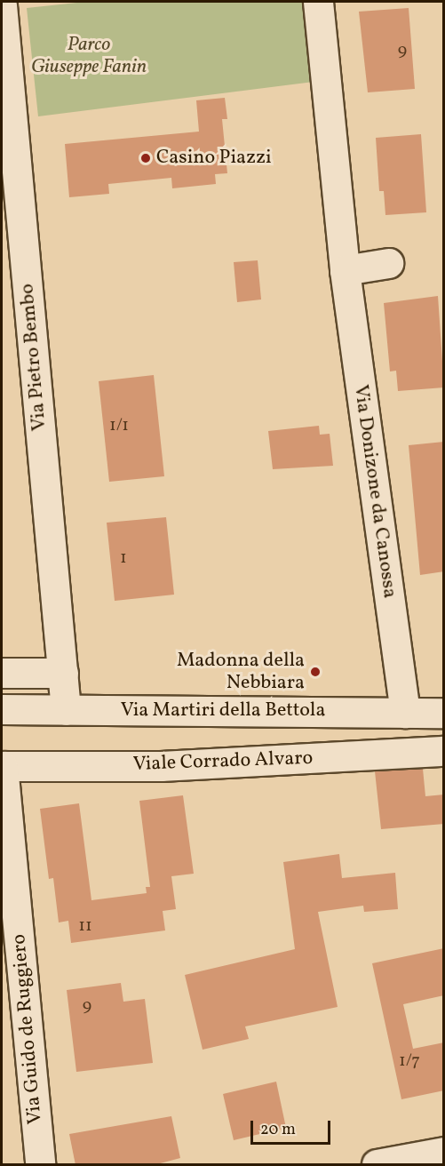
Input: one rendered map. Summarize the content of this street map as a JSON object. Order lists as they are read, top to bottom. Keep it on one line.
{"streets":{"street":["Via Pietro Bembo","Via Donizone da Canossa","Via Martiri della Bettola","Viale Corrado Alvaro","Via Guido de Ruggiero"]},"crossings":[["Via Pietro Bembo","Via Martiri della Bettola"],["Via Donizone da Canossa","Via Martiri della Bettola"],["Viale Corrado Alvaro","Via Guido de Ruggiero"]],"parks":["Parco Giuseppe Fanin"],"places":["Casino Piazzi","Madonna della Nebbiara"],"house_numbers":["9","1/1","1","11","9","1/7"],"scale_bar":"20 m"}
